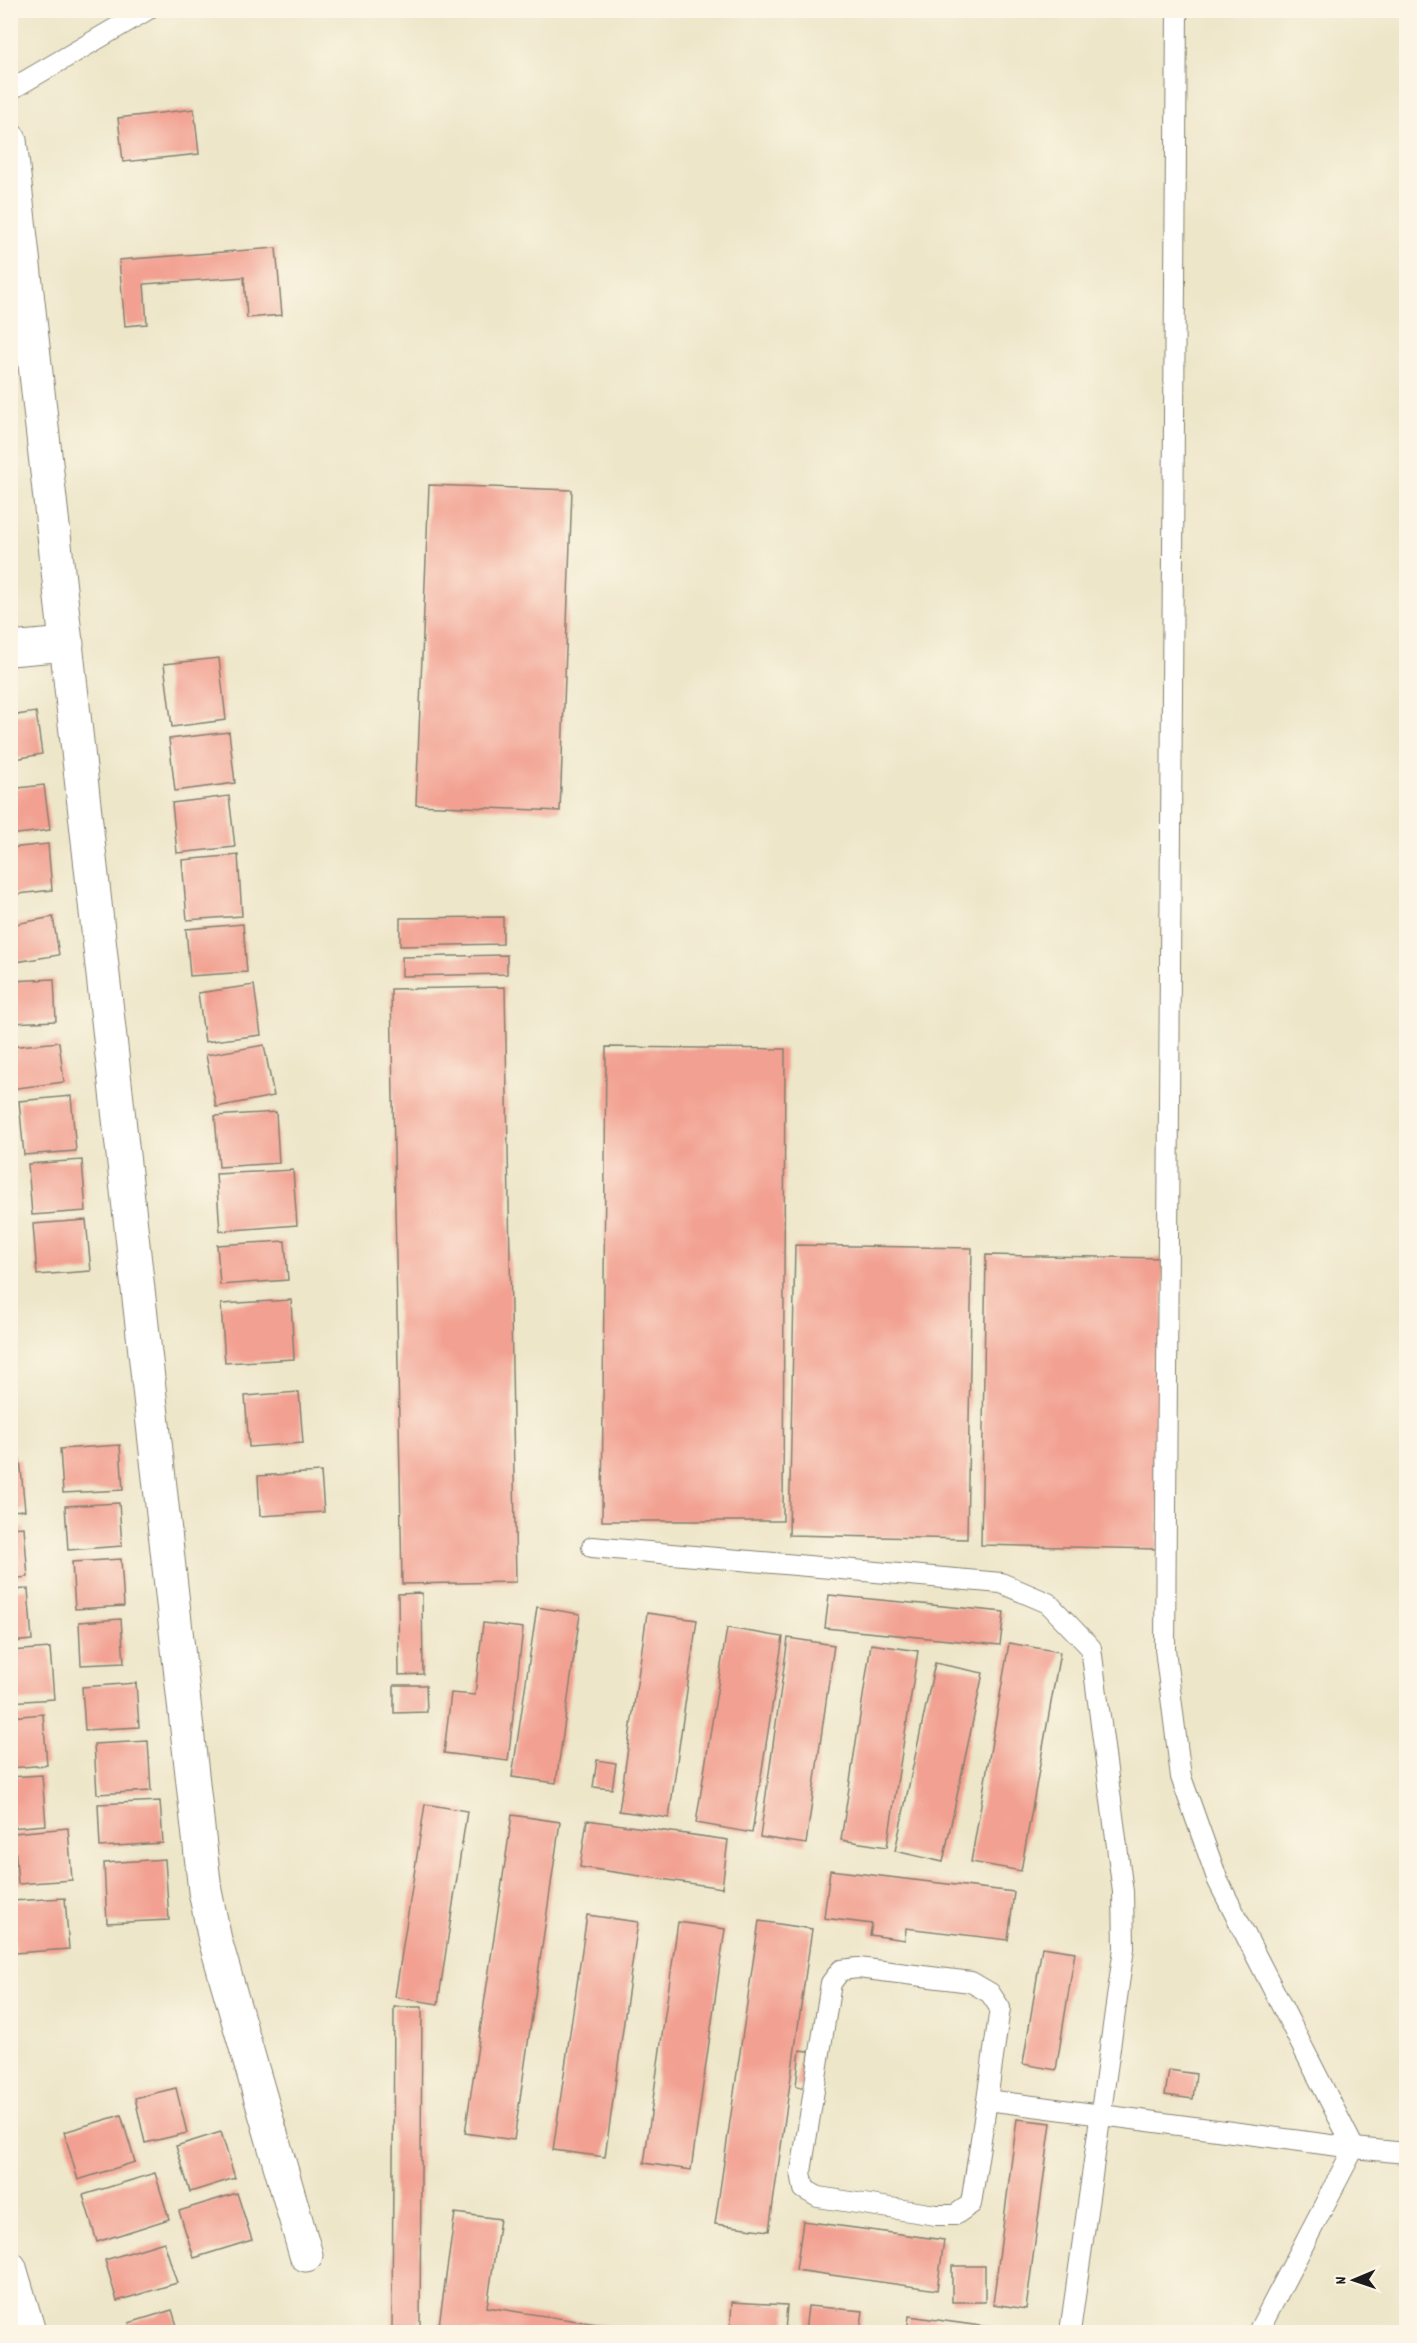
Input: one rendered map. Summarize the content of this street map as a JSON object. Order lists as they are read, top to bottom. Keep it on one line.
{"north":"left"}
